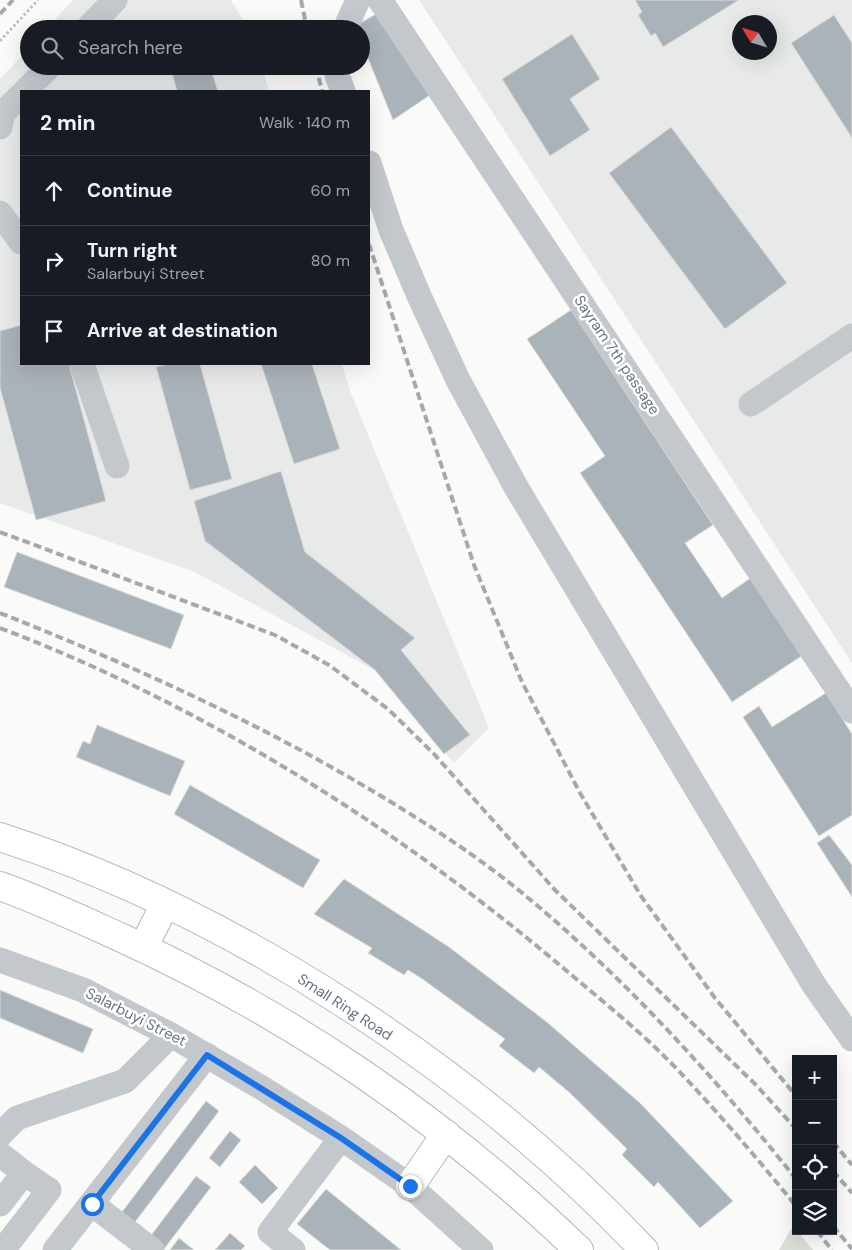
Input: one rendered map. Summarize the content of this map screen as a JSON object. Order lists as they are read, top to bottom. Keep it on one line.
{"streets":{"highway":["Small Ring Road"],"street":["Sayram 7th passage","Salarbuyi Street"]},"north":"top left","page":{"search":"Search here","heading":["2 min","Walk · 140 m"],"list":[["Continue","60 m"],["Turn right","Salarbuyi Street","80 m"],"Arrive at destination"],"map_buttons":["+","−"]}}
